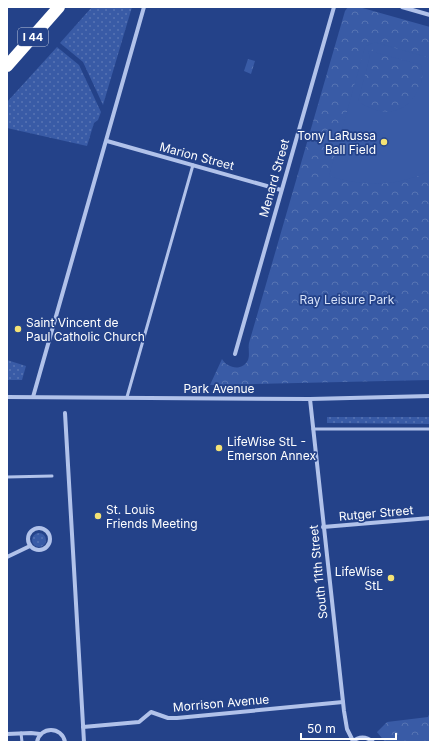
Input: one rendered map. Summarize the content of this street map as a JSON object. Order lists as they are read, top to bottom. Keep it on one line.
{"streets":{"highway":["I 44"],"street":["Marion Street","Menard Street","Park Avenue","Rutger Street","South 11th Street","Morrison Avenue"]},"crossings":[["Marion Street","Menard Street"],["Park Avenue","South 11th Street"],["Rutger Street","South 11th Street"],["South 11th Street","Morrison Avenue"]],"parks":["Ray Leisure Park"],"places":["Tony LaRussa Ball Field","Saint Vincent de Paul Catholic Church","LifeWise StL - Emerson Annex","St. Louis Friends Meeting","LifeWise StL"],"scale_bar":"50 m"}
